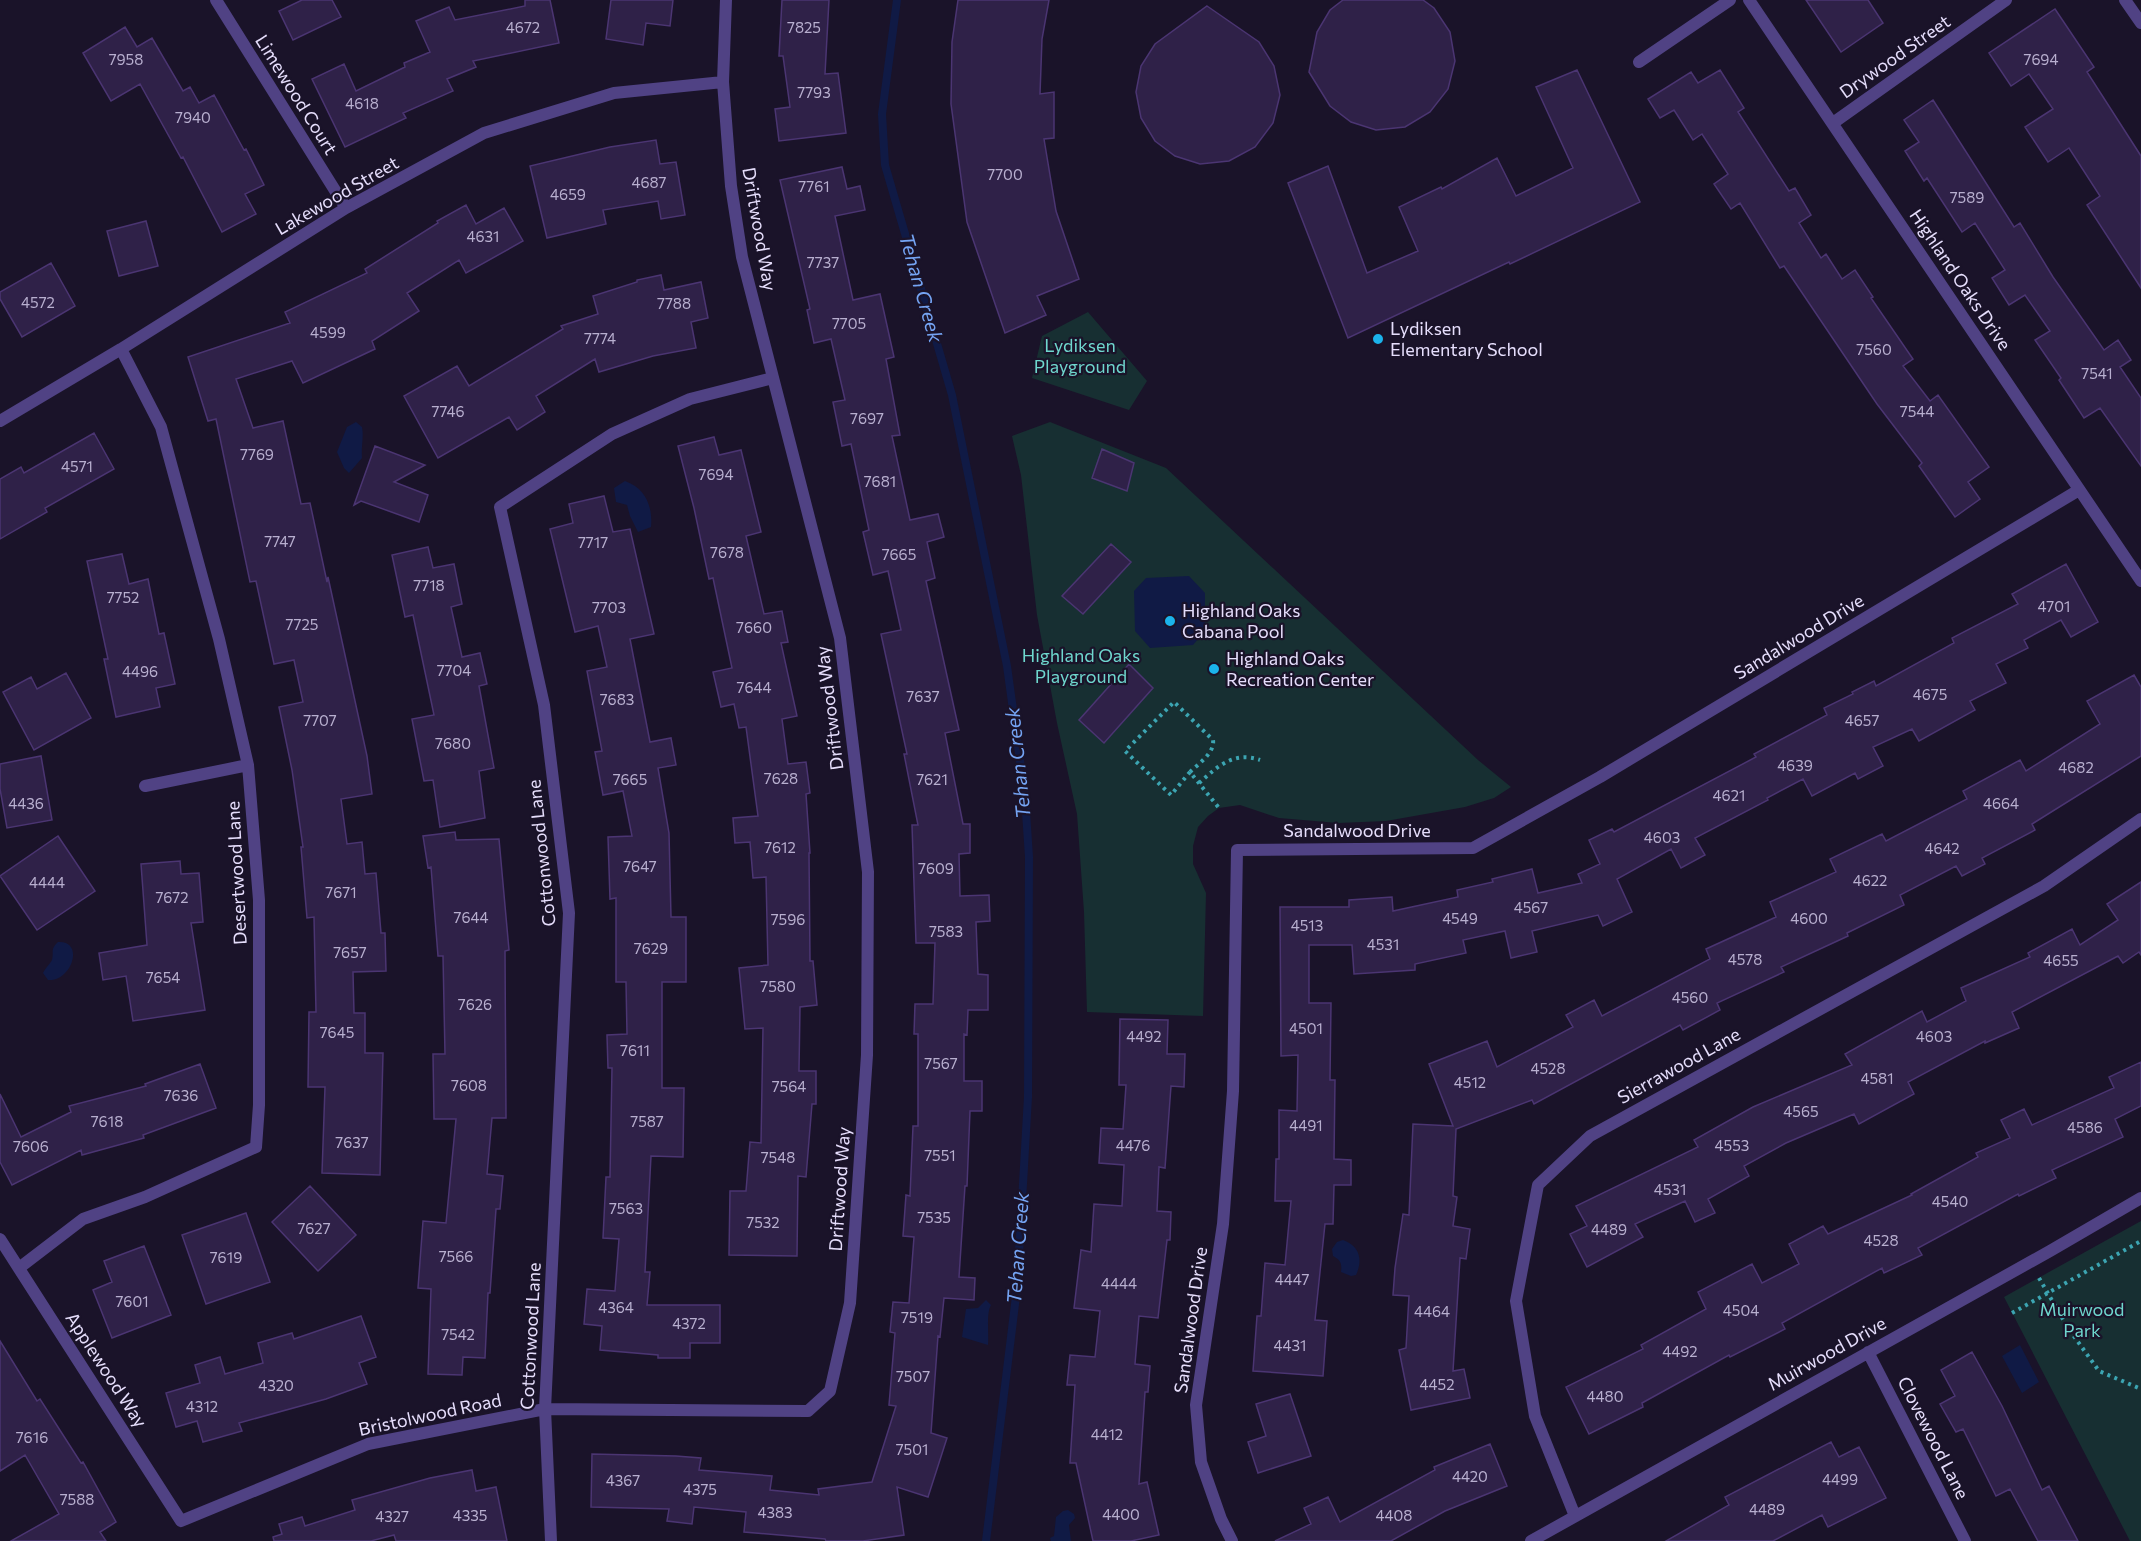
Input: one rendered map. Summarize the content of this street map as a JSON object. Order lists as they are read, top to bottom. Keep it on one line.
{"streets":{"street":["Drywood Street","Limewood Court","Lakewood Street","Driftwood Way","Highland Oaks Drive","Sandalwood Drive","Cottonwood Lane","Desertwood Lane","Sierrawood Lane","Muirwood Drive","Applewood Way","Bristolwood Road","Clovewood Lane"]},"crossings":[["Drywood Street","Highland Oaks Drive"],["Limewood Court","Lakewood Street"],["Lakewood Street","Driftwood Way"],["Lakewood Street","Desertwood Lane"],["Driftwood Way","Cottonwood Lane"],["Driftwood Way","Bristolwood Road"],["Highland Oaks Drive","Sandalwood Drive"],["Cottonwood Lane","Bristolwood Road"],["Desertwood Lane","Applewood Way"],["Sierrawood Lane","Muirwood Drive"],["Muirwood Drive","Clovewood Lane"],["Applewood Way","Bristolwood Road"]],"water":["Tehan Creek"],"parks":["Lydiksen Playground","Highland Oaks Playground","Muirwood Park"],"places":["Lydiksen Elementary School","Highland Oaks Cabana Pool","Highland Oaks Recreation Center"],"house_numbers":["4672","7825","7958","7694","7793","4618","7940","7700","4687","7761","4659","7589","4631","7737","4572","7788","7705","4599","7774","7560","7541","7746","7544","7697","7769","4571","7694","7681","7747","7717","7678","7665","7718","7752","4701","7703","7725","7660","7704","4496","7644","4675","7637","7683","7707","4657","7680","4639","4682","7628","7665","7621","4621","4436","4664","4603","7612","4642","7647","7609","4622","4444","7671","7672","4567","7644","4549","4600","7596","4513","7583","4531","7629","7657","4578","4655","7654","7580","4560","7626","4501","7645","4492","4603","7611","7567","4528","4581","4512","7608","7564","7636","4565","7618","7587","4491","4586","7637","4476","4553","7606","7551","7548","4531","4540","7563","7535","7532","7627","4489","4528","7566","7619","4447","4444","7601","4364","4504","4464","7519","4372","7542","4431","4492","7507","4452","4320","4480","4312","4412","7616","7501","4420","4499","4367","4375","7588","4489","4383","4400","4335","4408","4327"]}
